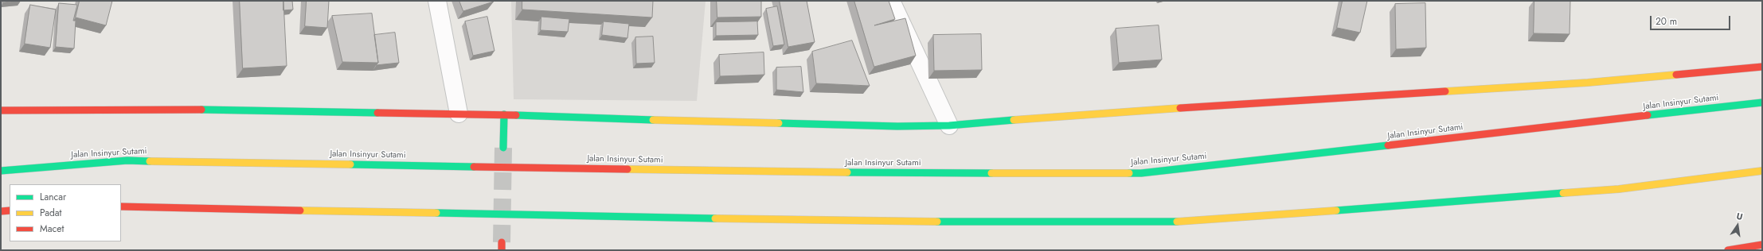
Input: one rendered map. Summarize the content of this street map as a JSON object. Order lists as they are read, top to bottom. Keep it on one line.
{"streets":{"main road":["Jalan Insinyur Sutami"]},"legend":["Lancar","Padat","Macet"],"scale_bar":"20 m","north":"top"}
